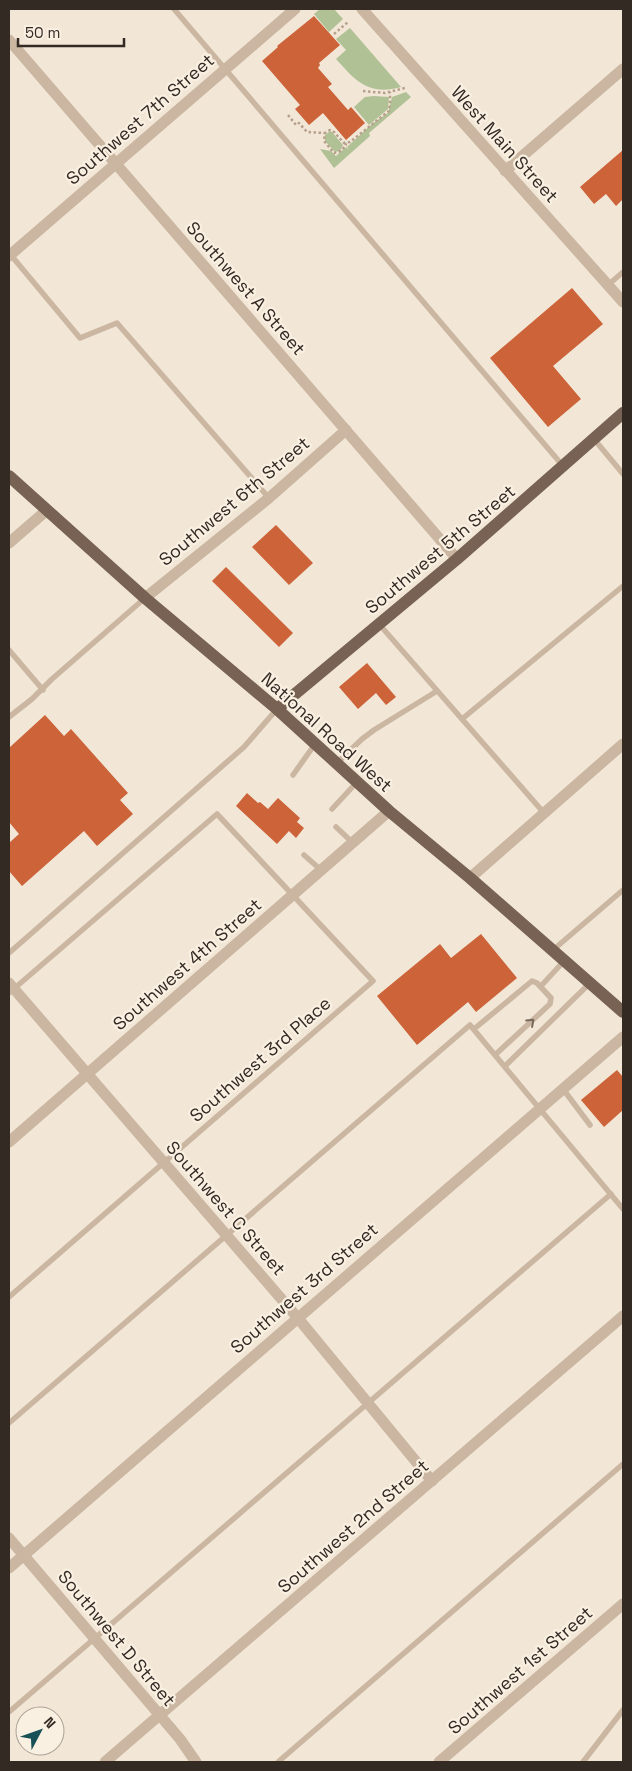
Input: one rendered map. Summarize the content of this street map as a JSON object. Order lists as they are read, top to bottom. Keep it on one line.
{"streets":{"main road":["Southwest 5th Street","National Road West"],"street":["Southwest 7th Street","West Main Street","Southwest A Street","Southwest 6th Street","Southwest 4th Street","Southwest C Street","Southwest 3rd Street","Southwest 2nd Street","Southwest D Street","Southwest 1st Street"],"lane":["Southwest 3rd Place"]},"crossings":[["Southwest 7th Street","Southwest A Street"],["Southwest A Street","Southwest 6th Street"],["Southwest A Street","Southwest 5th Street"],["Southwest 6th Street","National Road West"],["Southwest 5th Street","National Road West"],["National Road West","Southwest 4th Street"],["Southwest 4th Street","Southwest 3rd Place"],["Southwest 4th Street","Southwest C Street"],["Southwest 3rd Place","Southwest C Street"],["Southwest C Street","Southwest 3rd Street"],["Southwest C Street","Southwest 2nd Street"],["Southwest 3rd Street","Southwest D Street"],["Southwest 2nd Street","Southwest D Street"]],"scale_bar":"50 m","north":"top right"}
